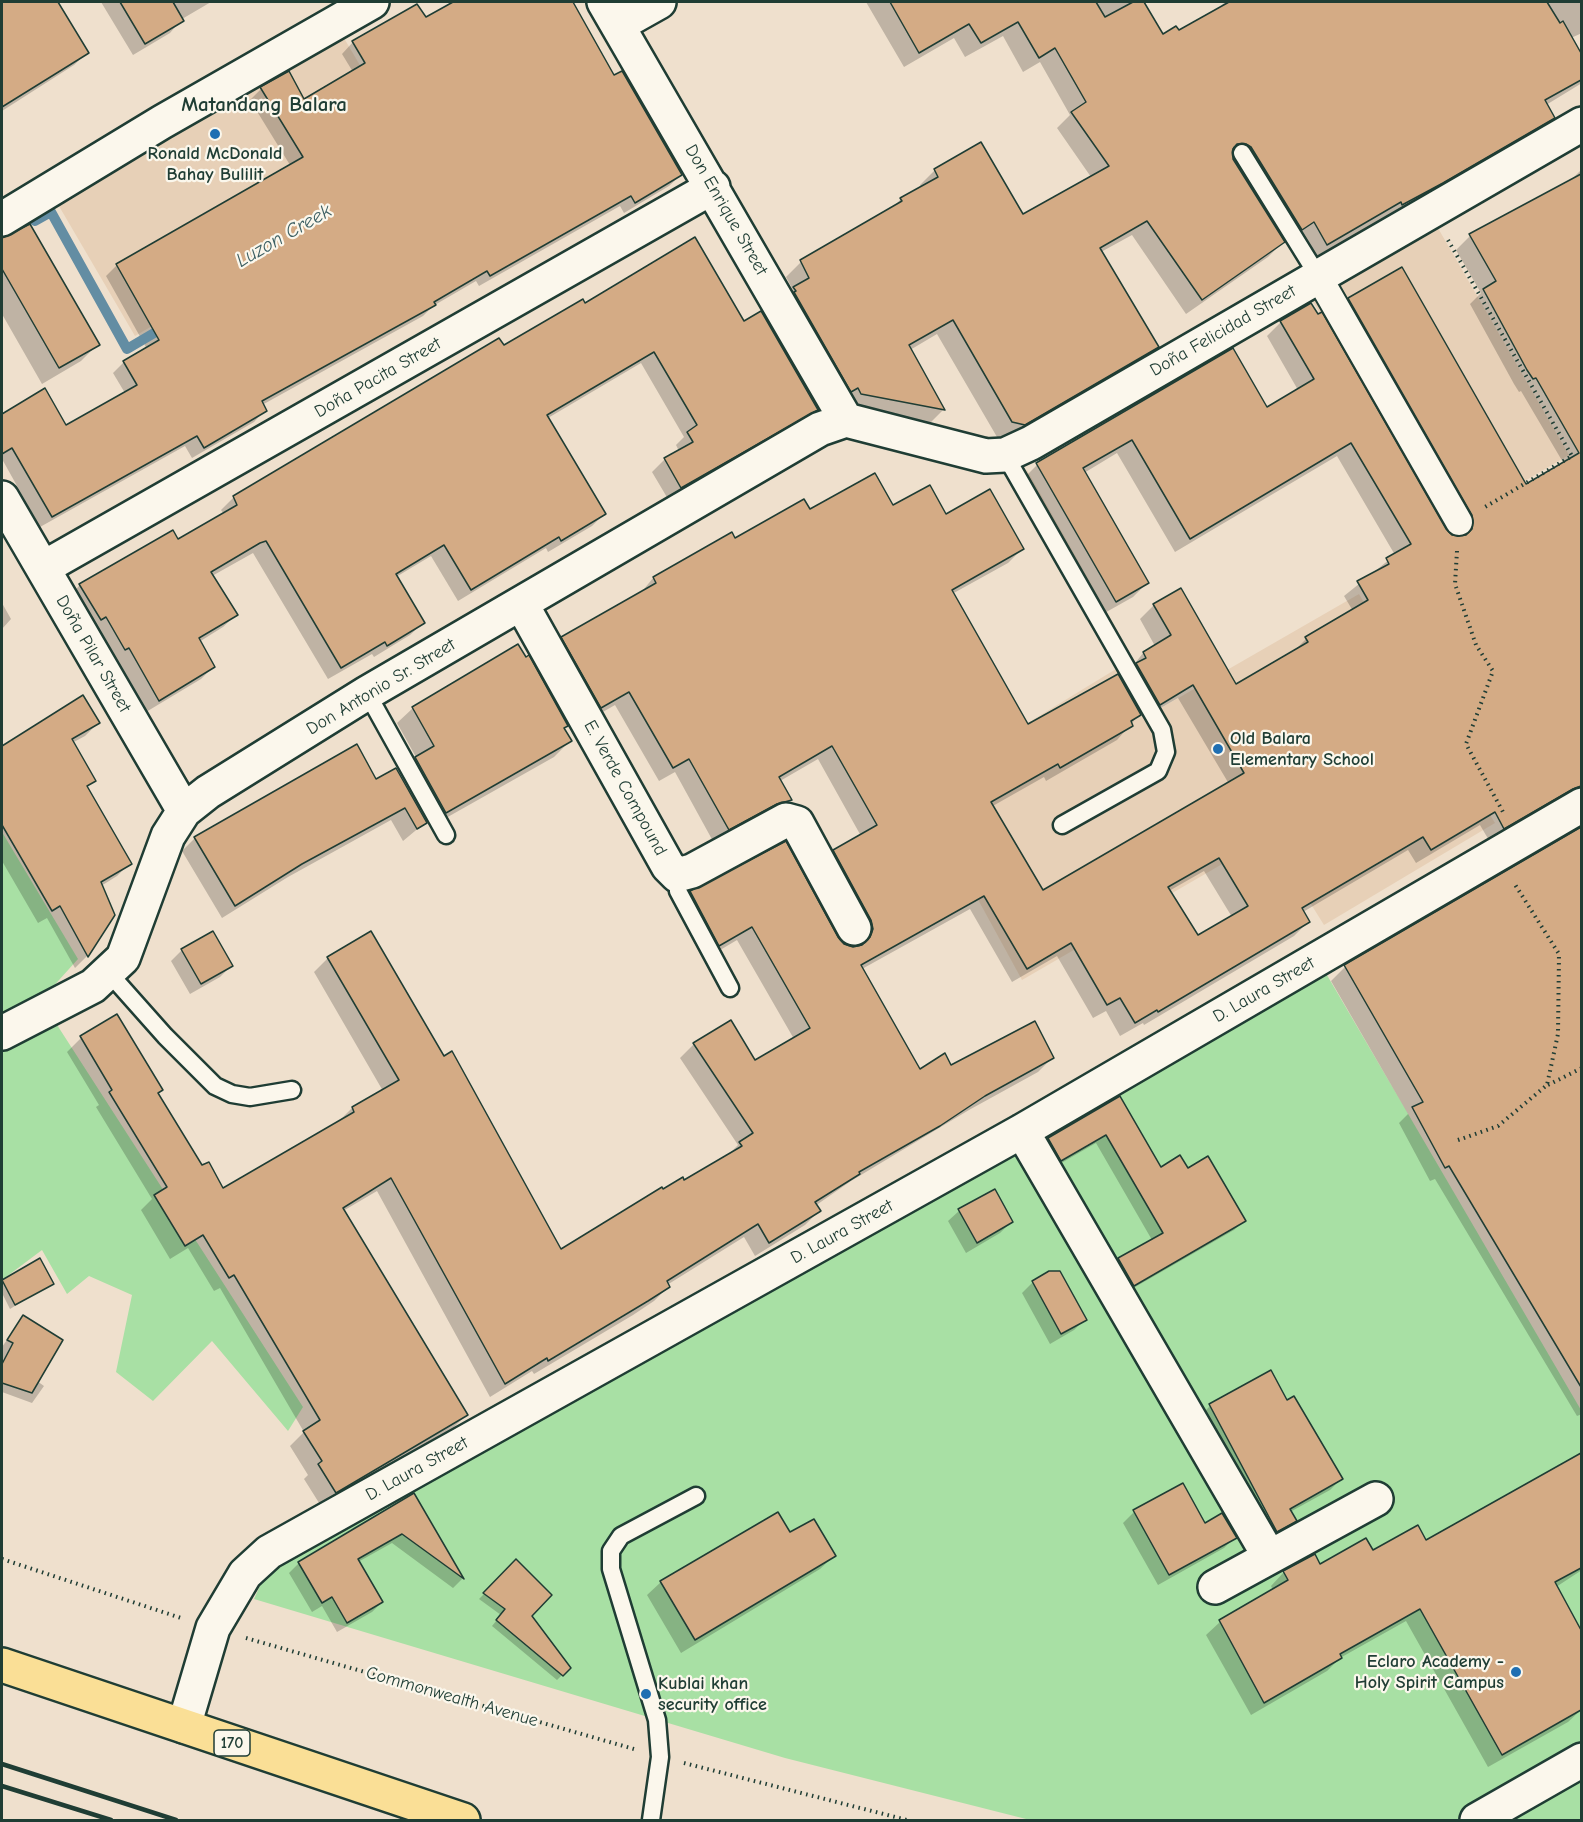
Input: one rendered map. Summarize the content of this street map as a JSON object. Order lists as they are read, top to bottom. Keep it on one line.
{"streets":{"main road":["170"],"street":["Don Enrique Street","Doña Felicidad Street","Doña Pacita Street","Doña Pilar Street","Don Antonio Sr. Street","E. Verde Compound","D. Laura Street"],"path":["Commonwealth Avenue"]},"crossings":[["Don Enrique Street","Doña Pacita Street"],["Don Enrique Street","Don Antonio Sr. Street"],["Doña Pacita Street","Doña Pilar Street"],["Doña Pilar Street","Don Antonio Sr. Street"],["Don Antonio Sr. Street","E. Verde Compound"],["D. Laura Street","Commonwealth Avenue"],["D. Laura Street","170"]],"districts":["Matandang Balara"],"water":["Luzon Creek"],"places":["Ronald McDonald Bahay Bulilit","Old Balara Elementary School","Eclaro Academy - Holy Spirit Campus","Kublai khan security office"]}
